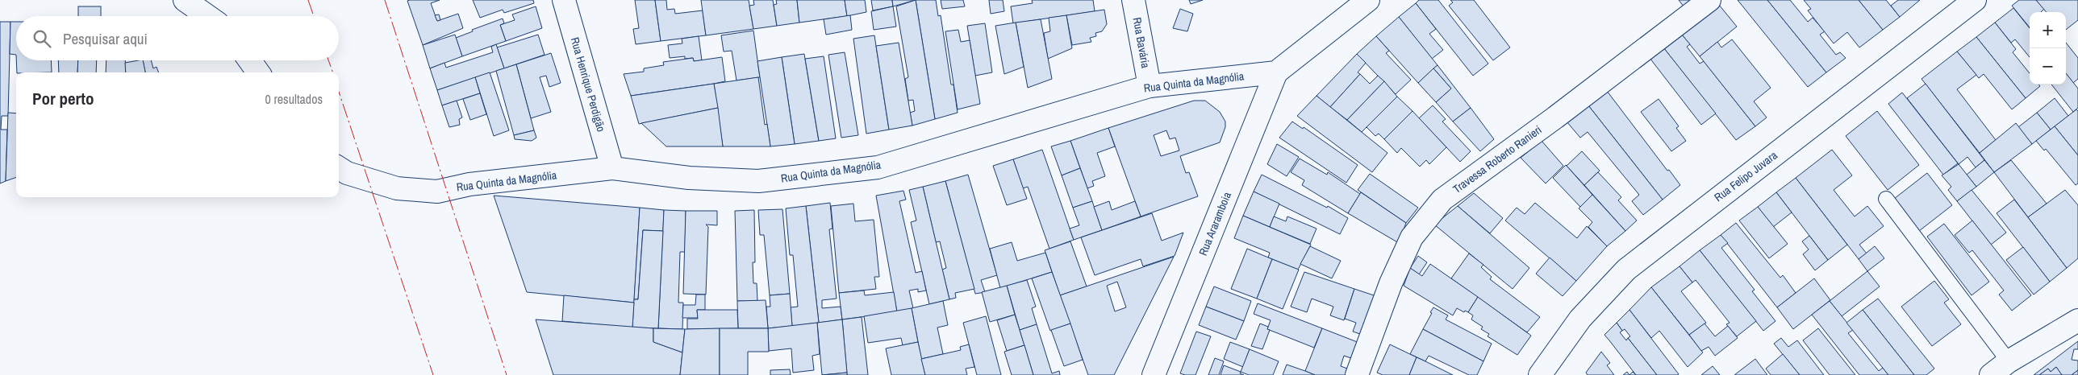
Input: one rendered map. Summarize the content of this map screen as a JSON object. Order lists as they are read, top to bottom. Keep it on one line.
{"streets":{"street":["Rua Bavária","Rua Quinta da Magnólia","Rua Henrique Perdigão","Travessa Roberto Ranieri","Rua Felipo Juvara","Rua Araramboia"]},"crossings":[["Rua Bavária","Rua Quinta da Magnólia"],["Rua Quinta da Magnólia","Rua Henrique Perdigão"],["Rua Quinta da Magnólia","Rua Araramboia"]],"page":{"map_buttons":["+","−"],"search":"Pesquisar aqui","heading":["Por perto","0 resultados"]}}
